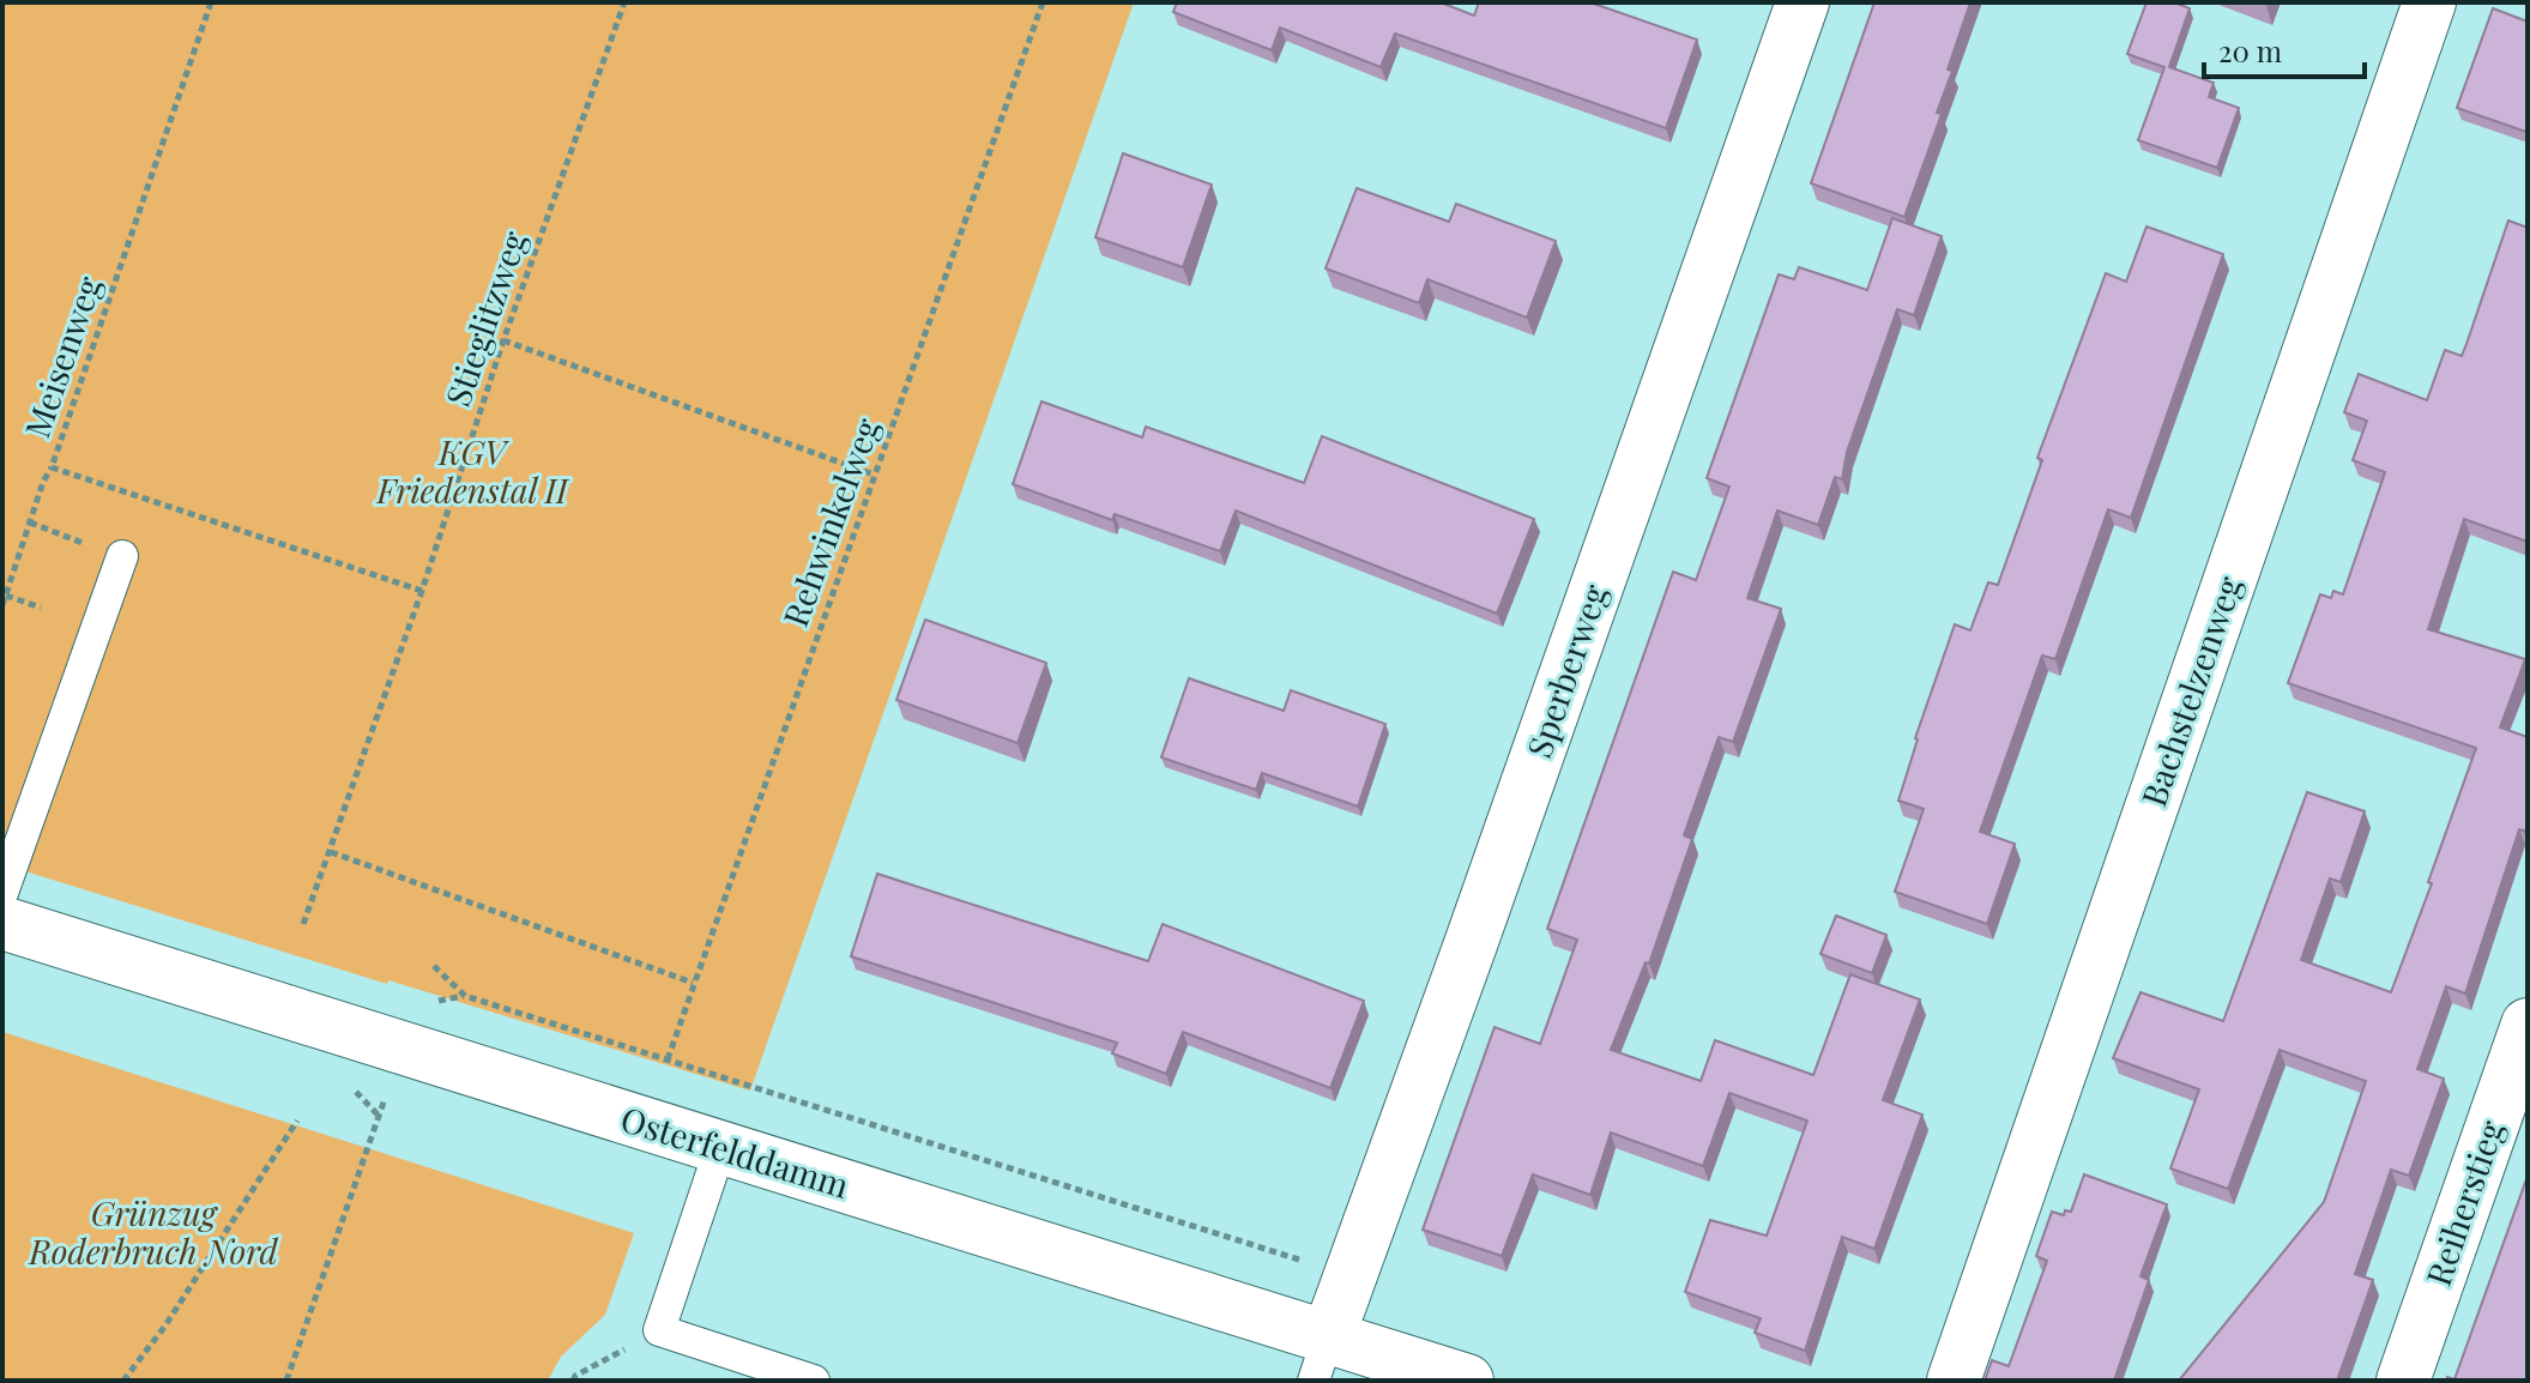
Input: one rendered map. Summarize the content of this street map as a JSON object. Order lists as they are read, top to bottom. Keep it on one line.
{"streets":{"street":["Sperberweg","Bachstelzenweg","Osterfelddamm","Reiherstieg"],"path":["Stieglitzweg","Meisenweg","Rehwinkelweg"]},"crossings":[["Stieglitzweg","Meisenweg"],["Sperberweg","Osterfelddamm"]],"parks":["KGV Friedenstal II","Grünzug Roderbruch Nord"],"scale_bar":"20 m"}
